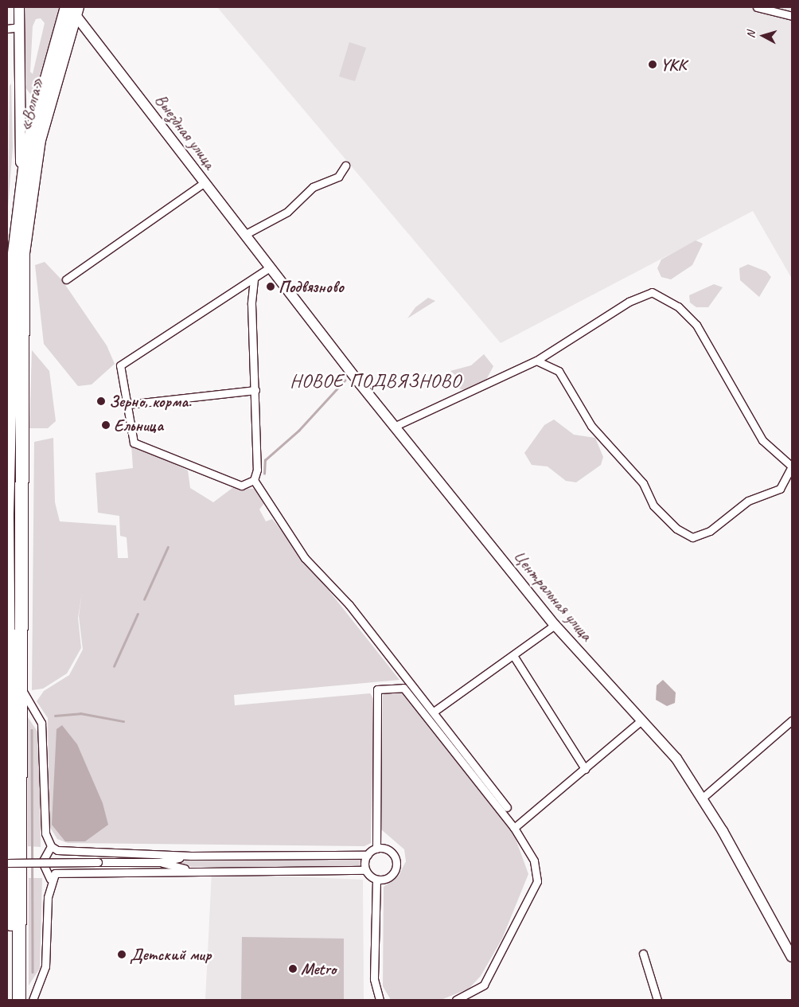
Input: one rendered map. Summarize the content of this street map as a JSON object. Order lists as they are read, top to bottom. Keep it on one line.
{"streets":{"highway":["«Волга»"],"main road":["Выездная улица","Центральная улица"]},"crossings":[["«Волга»","Выездная улица"],["Выездная улица","Центральная улица"]],"districts":["НОВОЕ ПОДВЯЗНОВО"],"places":["YKK","Подвязново","Зерно, корма.","Ельница","Детский мир","Metro"],"north":"left"}
